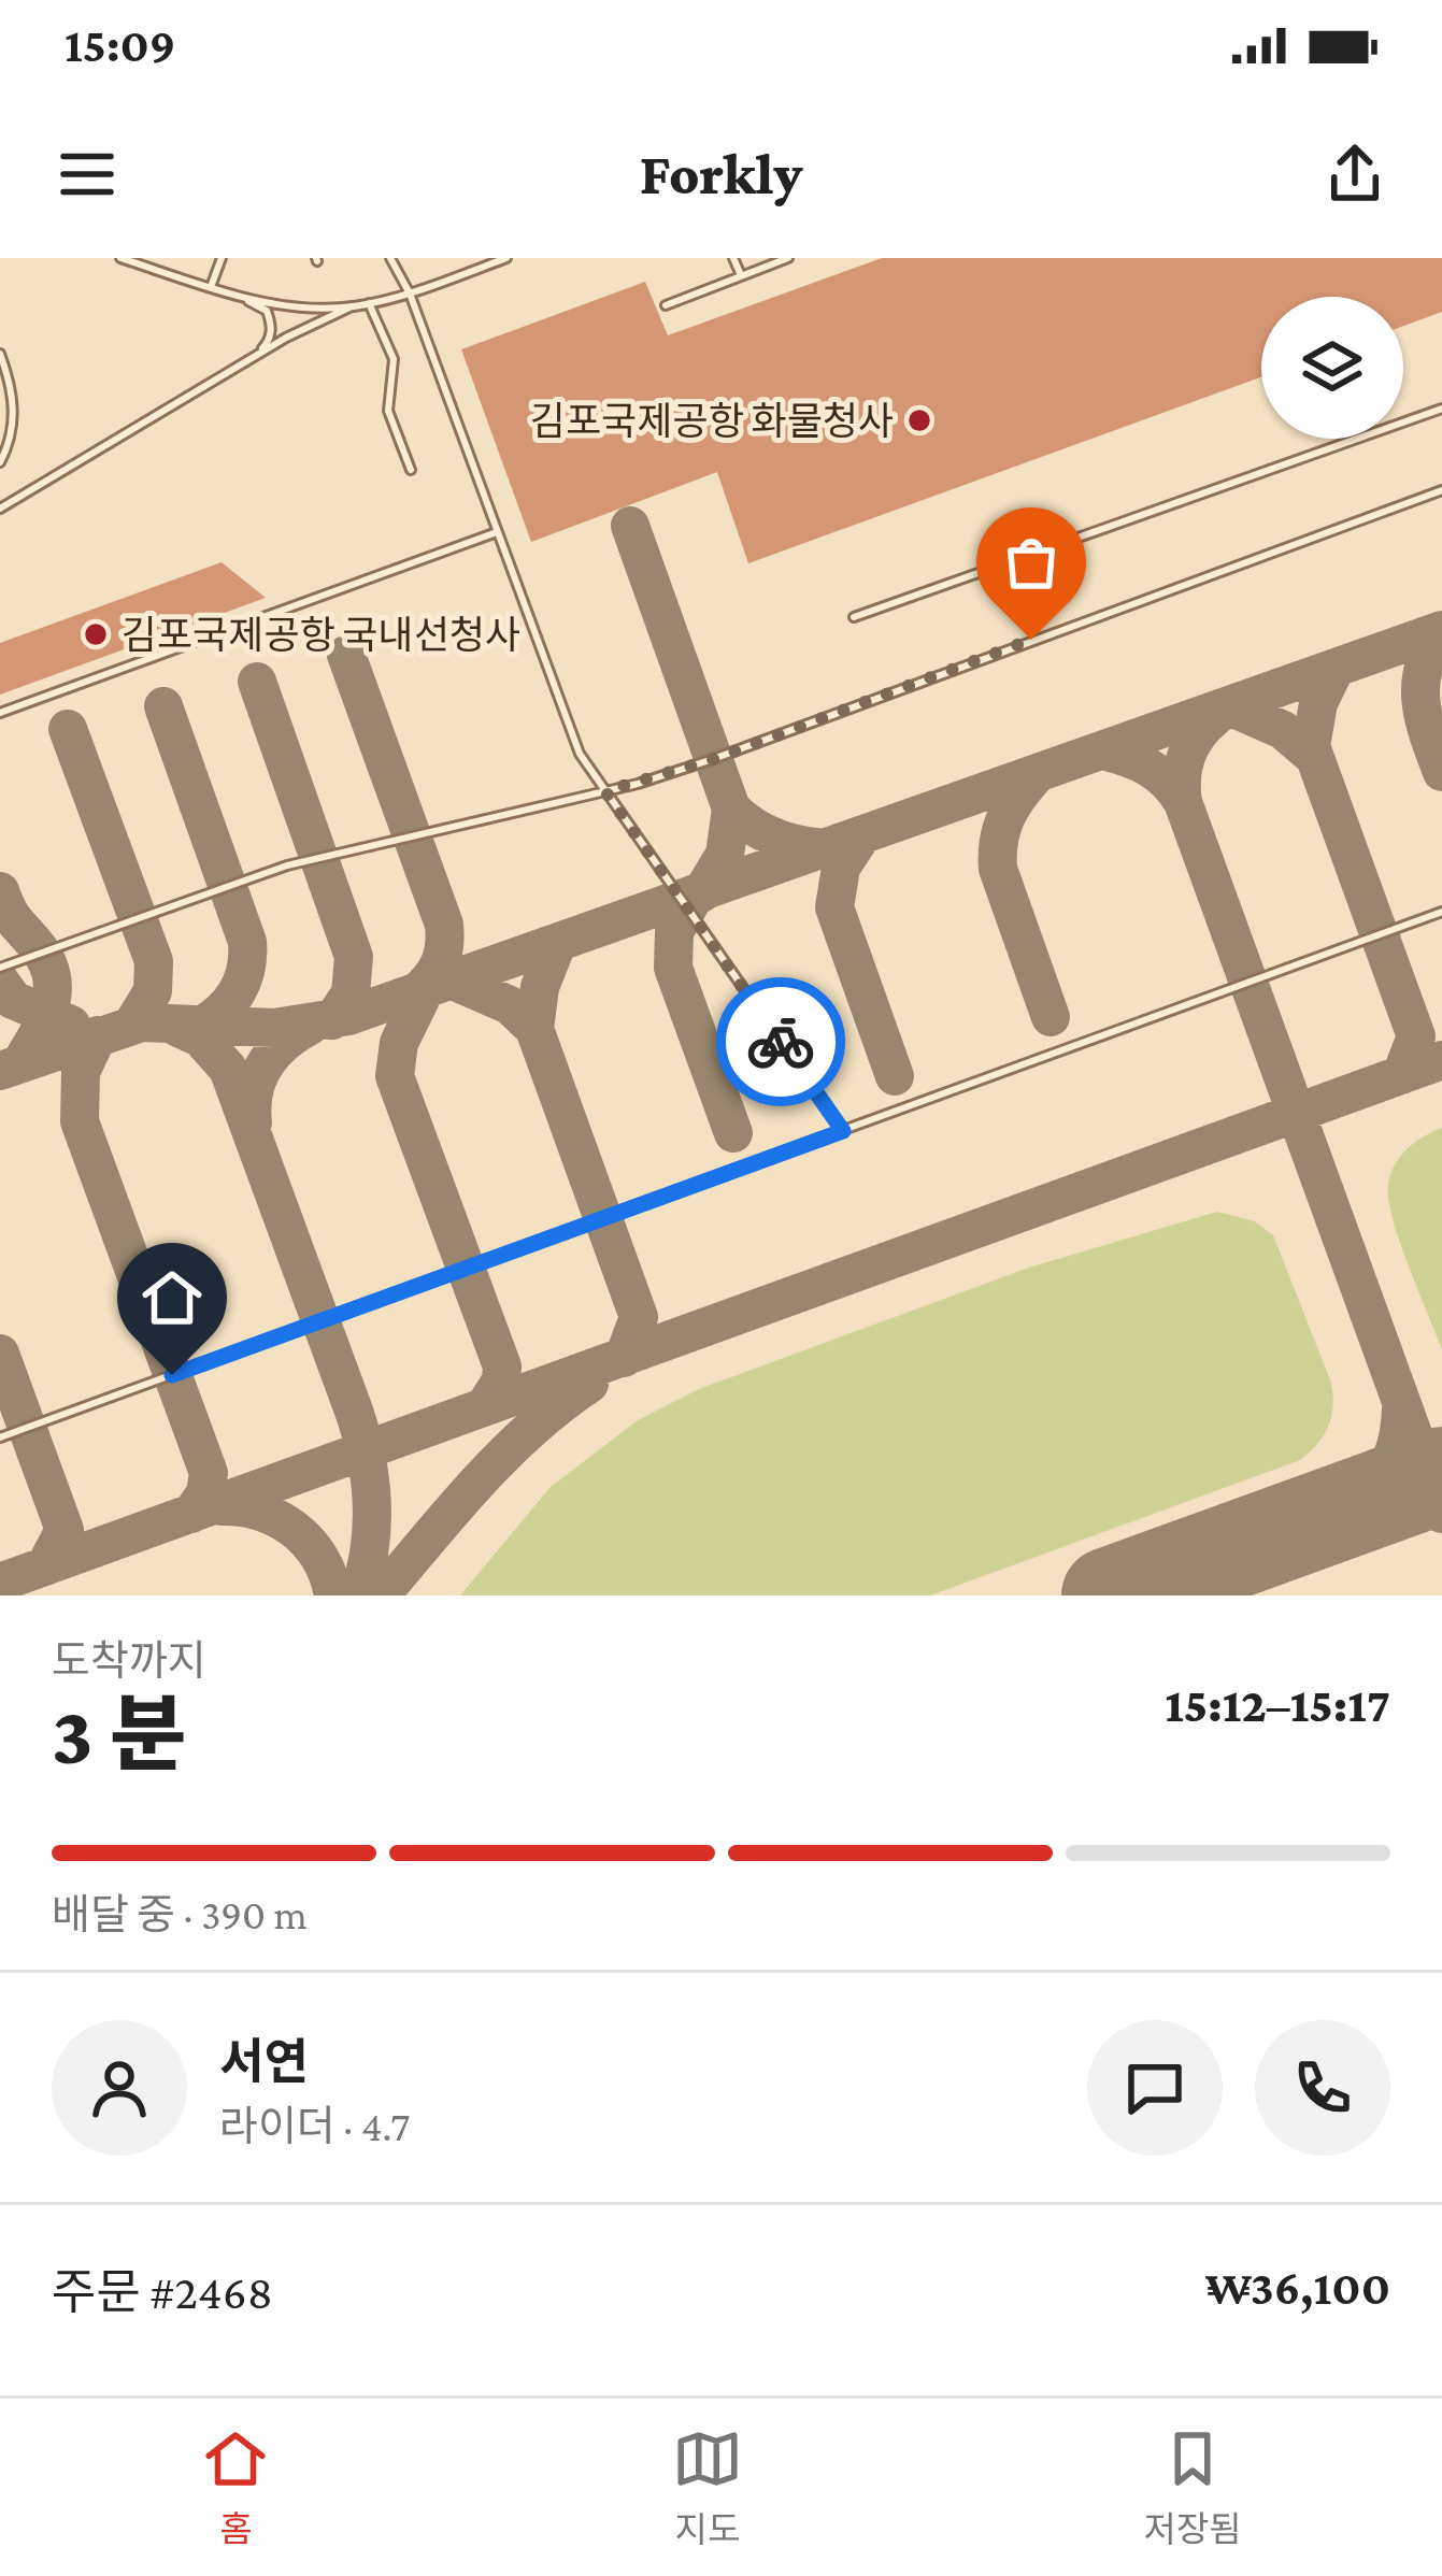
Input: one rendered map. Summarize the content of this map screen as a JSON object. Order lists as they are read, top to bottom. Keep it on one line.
{"places":["김포국제공항 화물청사","김포국제공항 국내선청사"],"page":{"status":"15:09","header":"Forkly","heading":["3 분","도착까지","15:12–15:17"],"panel":["서연","라이더 · 4.7","주문 #2468","₩36,100"],"bar":"배달 중 · 390 m","tabs":["홈","지도","저장됨"]}}
